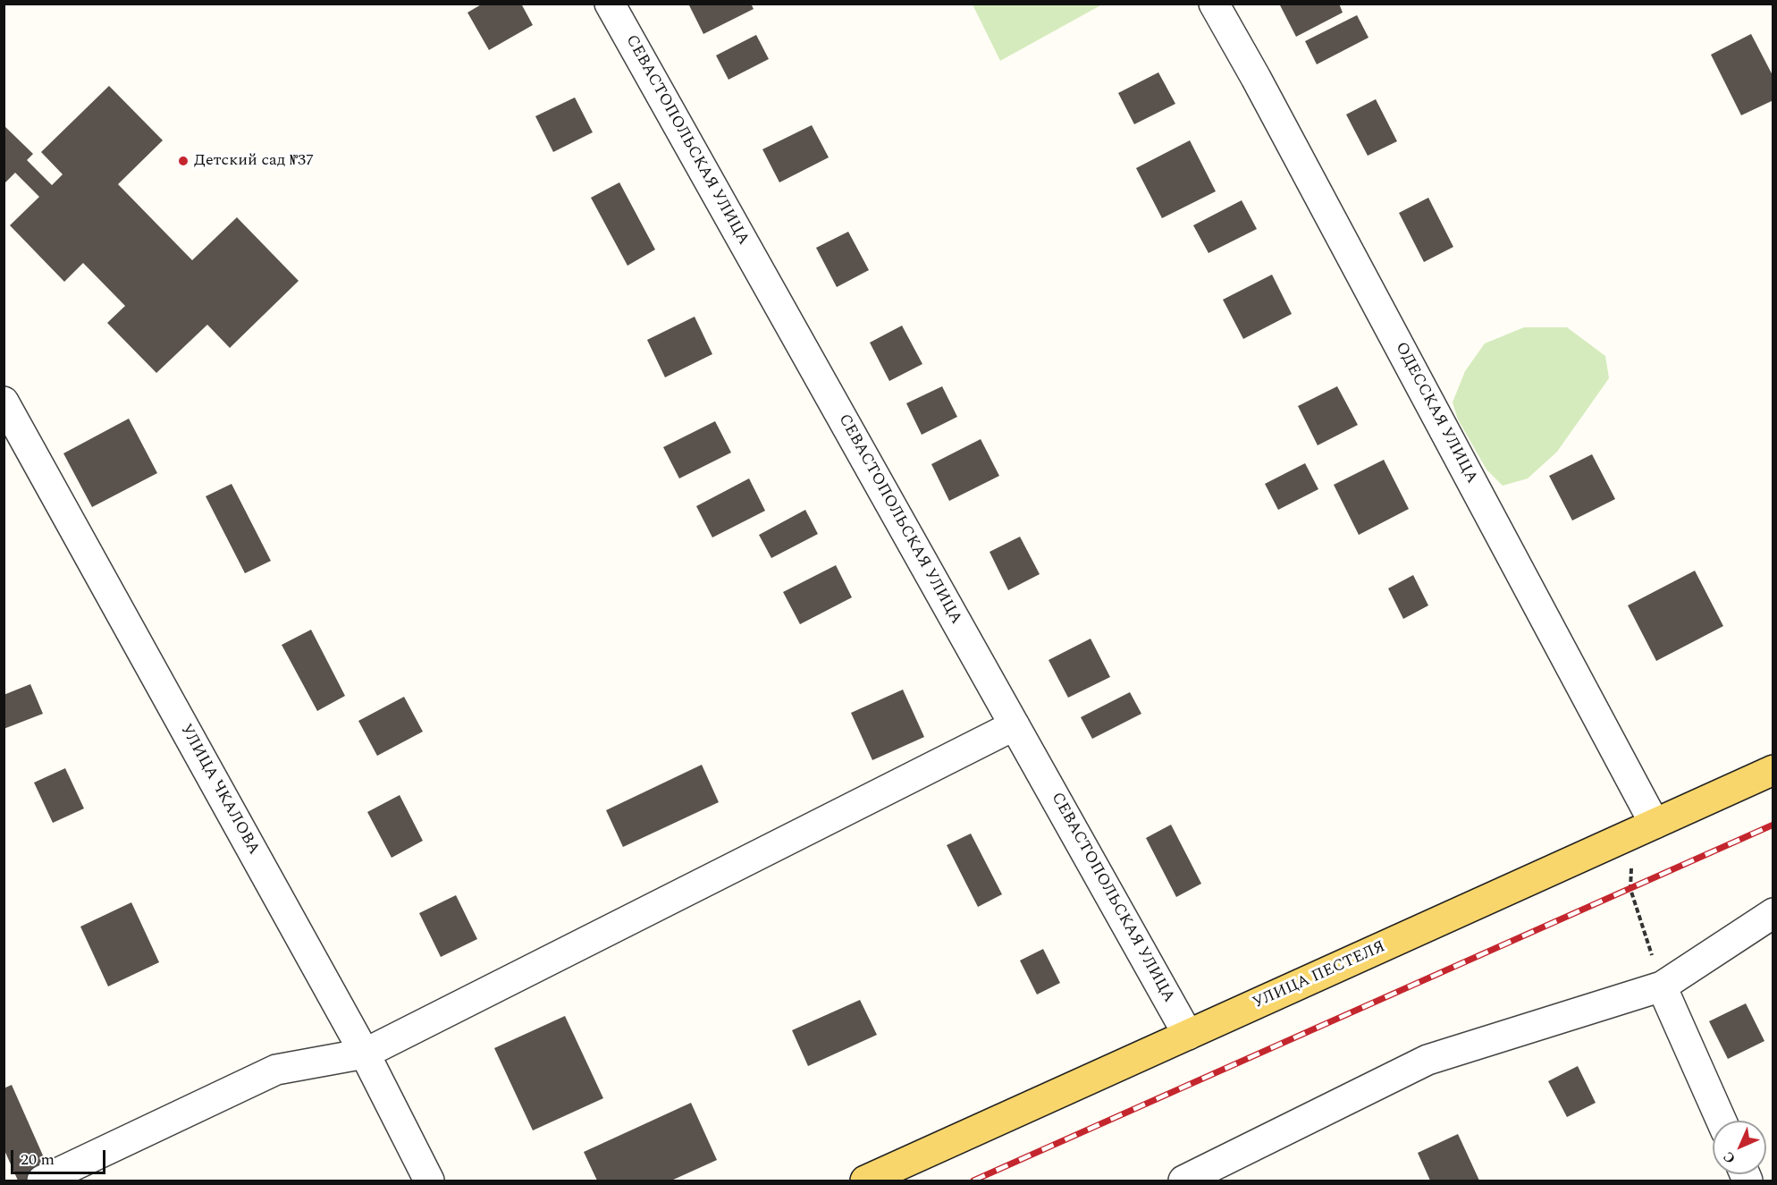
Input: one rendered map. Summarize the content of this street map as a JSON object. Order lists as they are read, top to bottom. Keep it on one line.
{"streets":{"main road":["УЛИЦА ПЕСТЕЛЯ"],"street":["СЕВАСТОПОЛЬСКАЯ УЛИЦА","ОДЕССКАЯ УЛИЦА","УЛИЦА ЧКАЛОВА"]},"crossings":[["СЕВАСТОПОЛЬСКАЯ УЛИЦА","УЛИЦА ПЕСТЕЛЯ"],["ОДЕССКАЯ УЛИЦА","УЛИЦА ПЕСТЕЛЯ"]],"places":["Детский сад №37"],"scale_bar":"20 m","north":"bottom left"}
